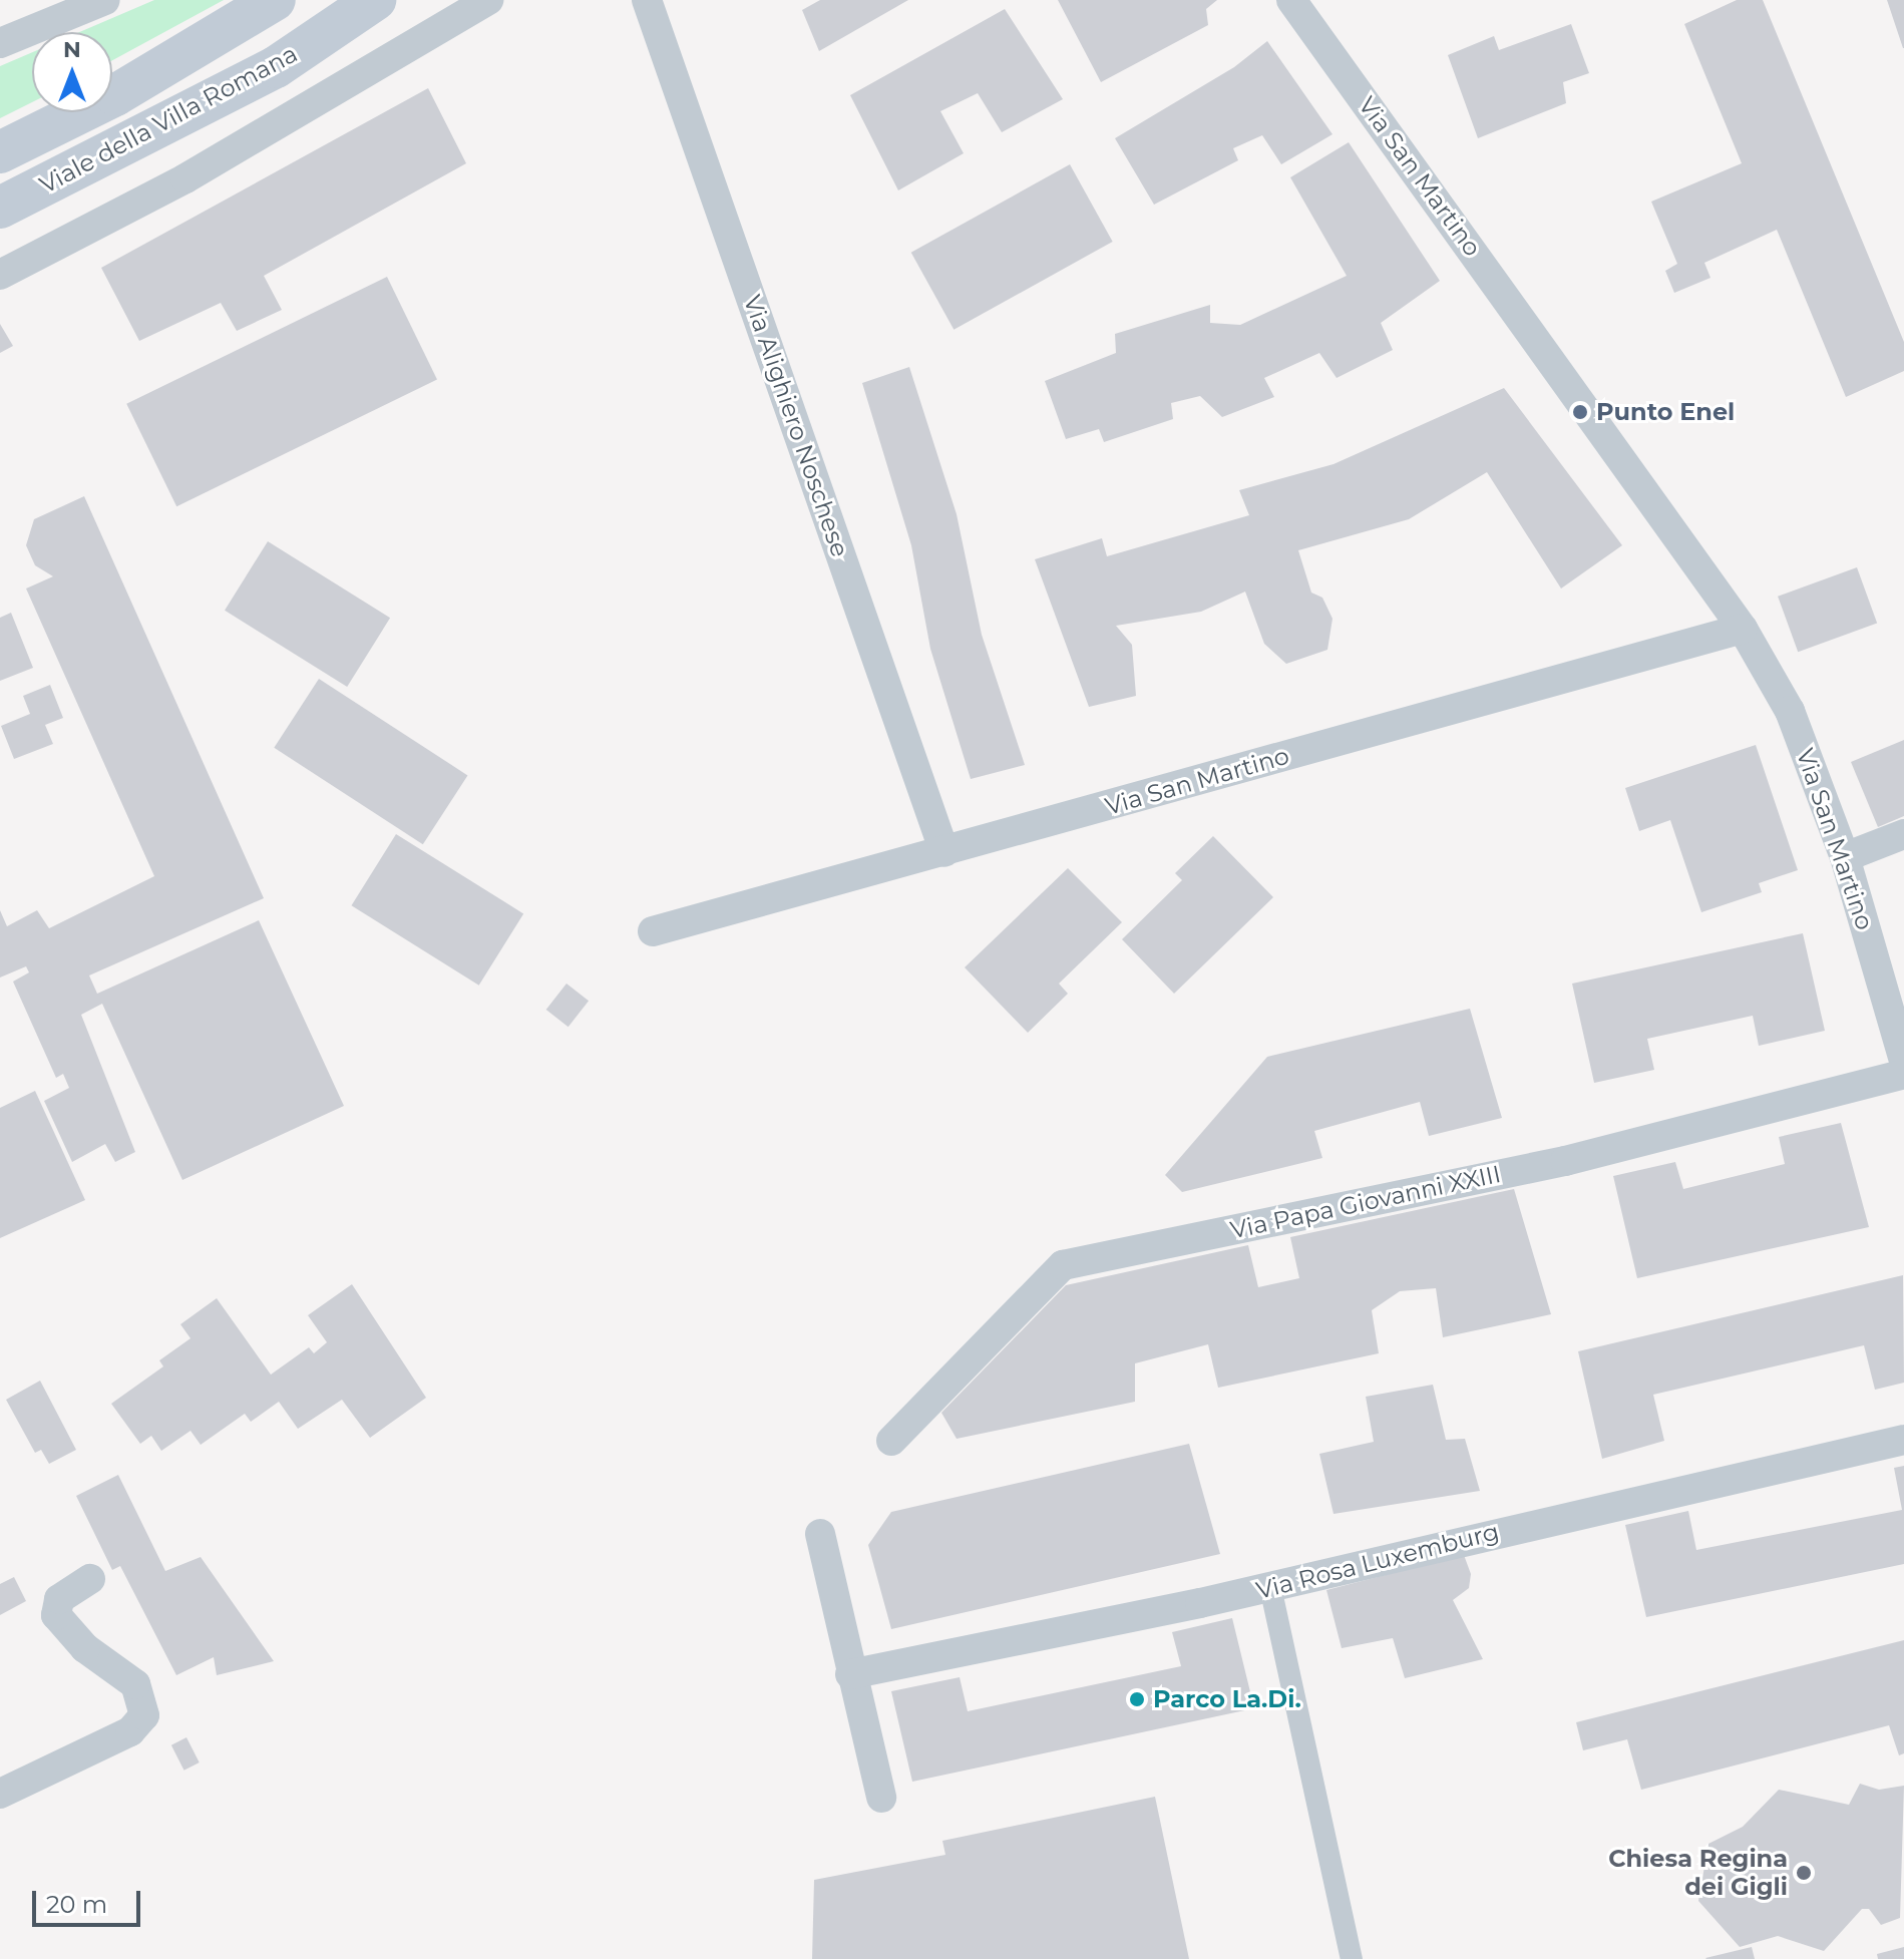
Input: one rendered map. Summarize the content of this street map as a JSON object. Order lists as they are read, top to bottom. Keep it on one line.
{"streets":{"main road":["Viale della Villa Romana"],"street":["Via San Martino","Via Alighiero Noschese","Via Papa Giovanni XXIII","Via Rosa Luxemburg"]},"crossings":[["Via San Martino","Via Alighiero Noschese"]],"places":["Punto Enel","Parco La.Di.","Chiesa Regina dei Gigli"],"scale_bar":"20 m","north":"top"}
